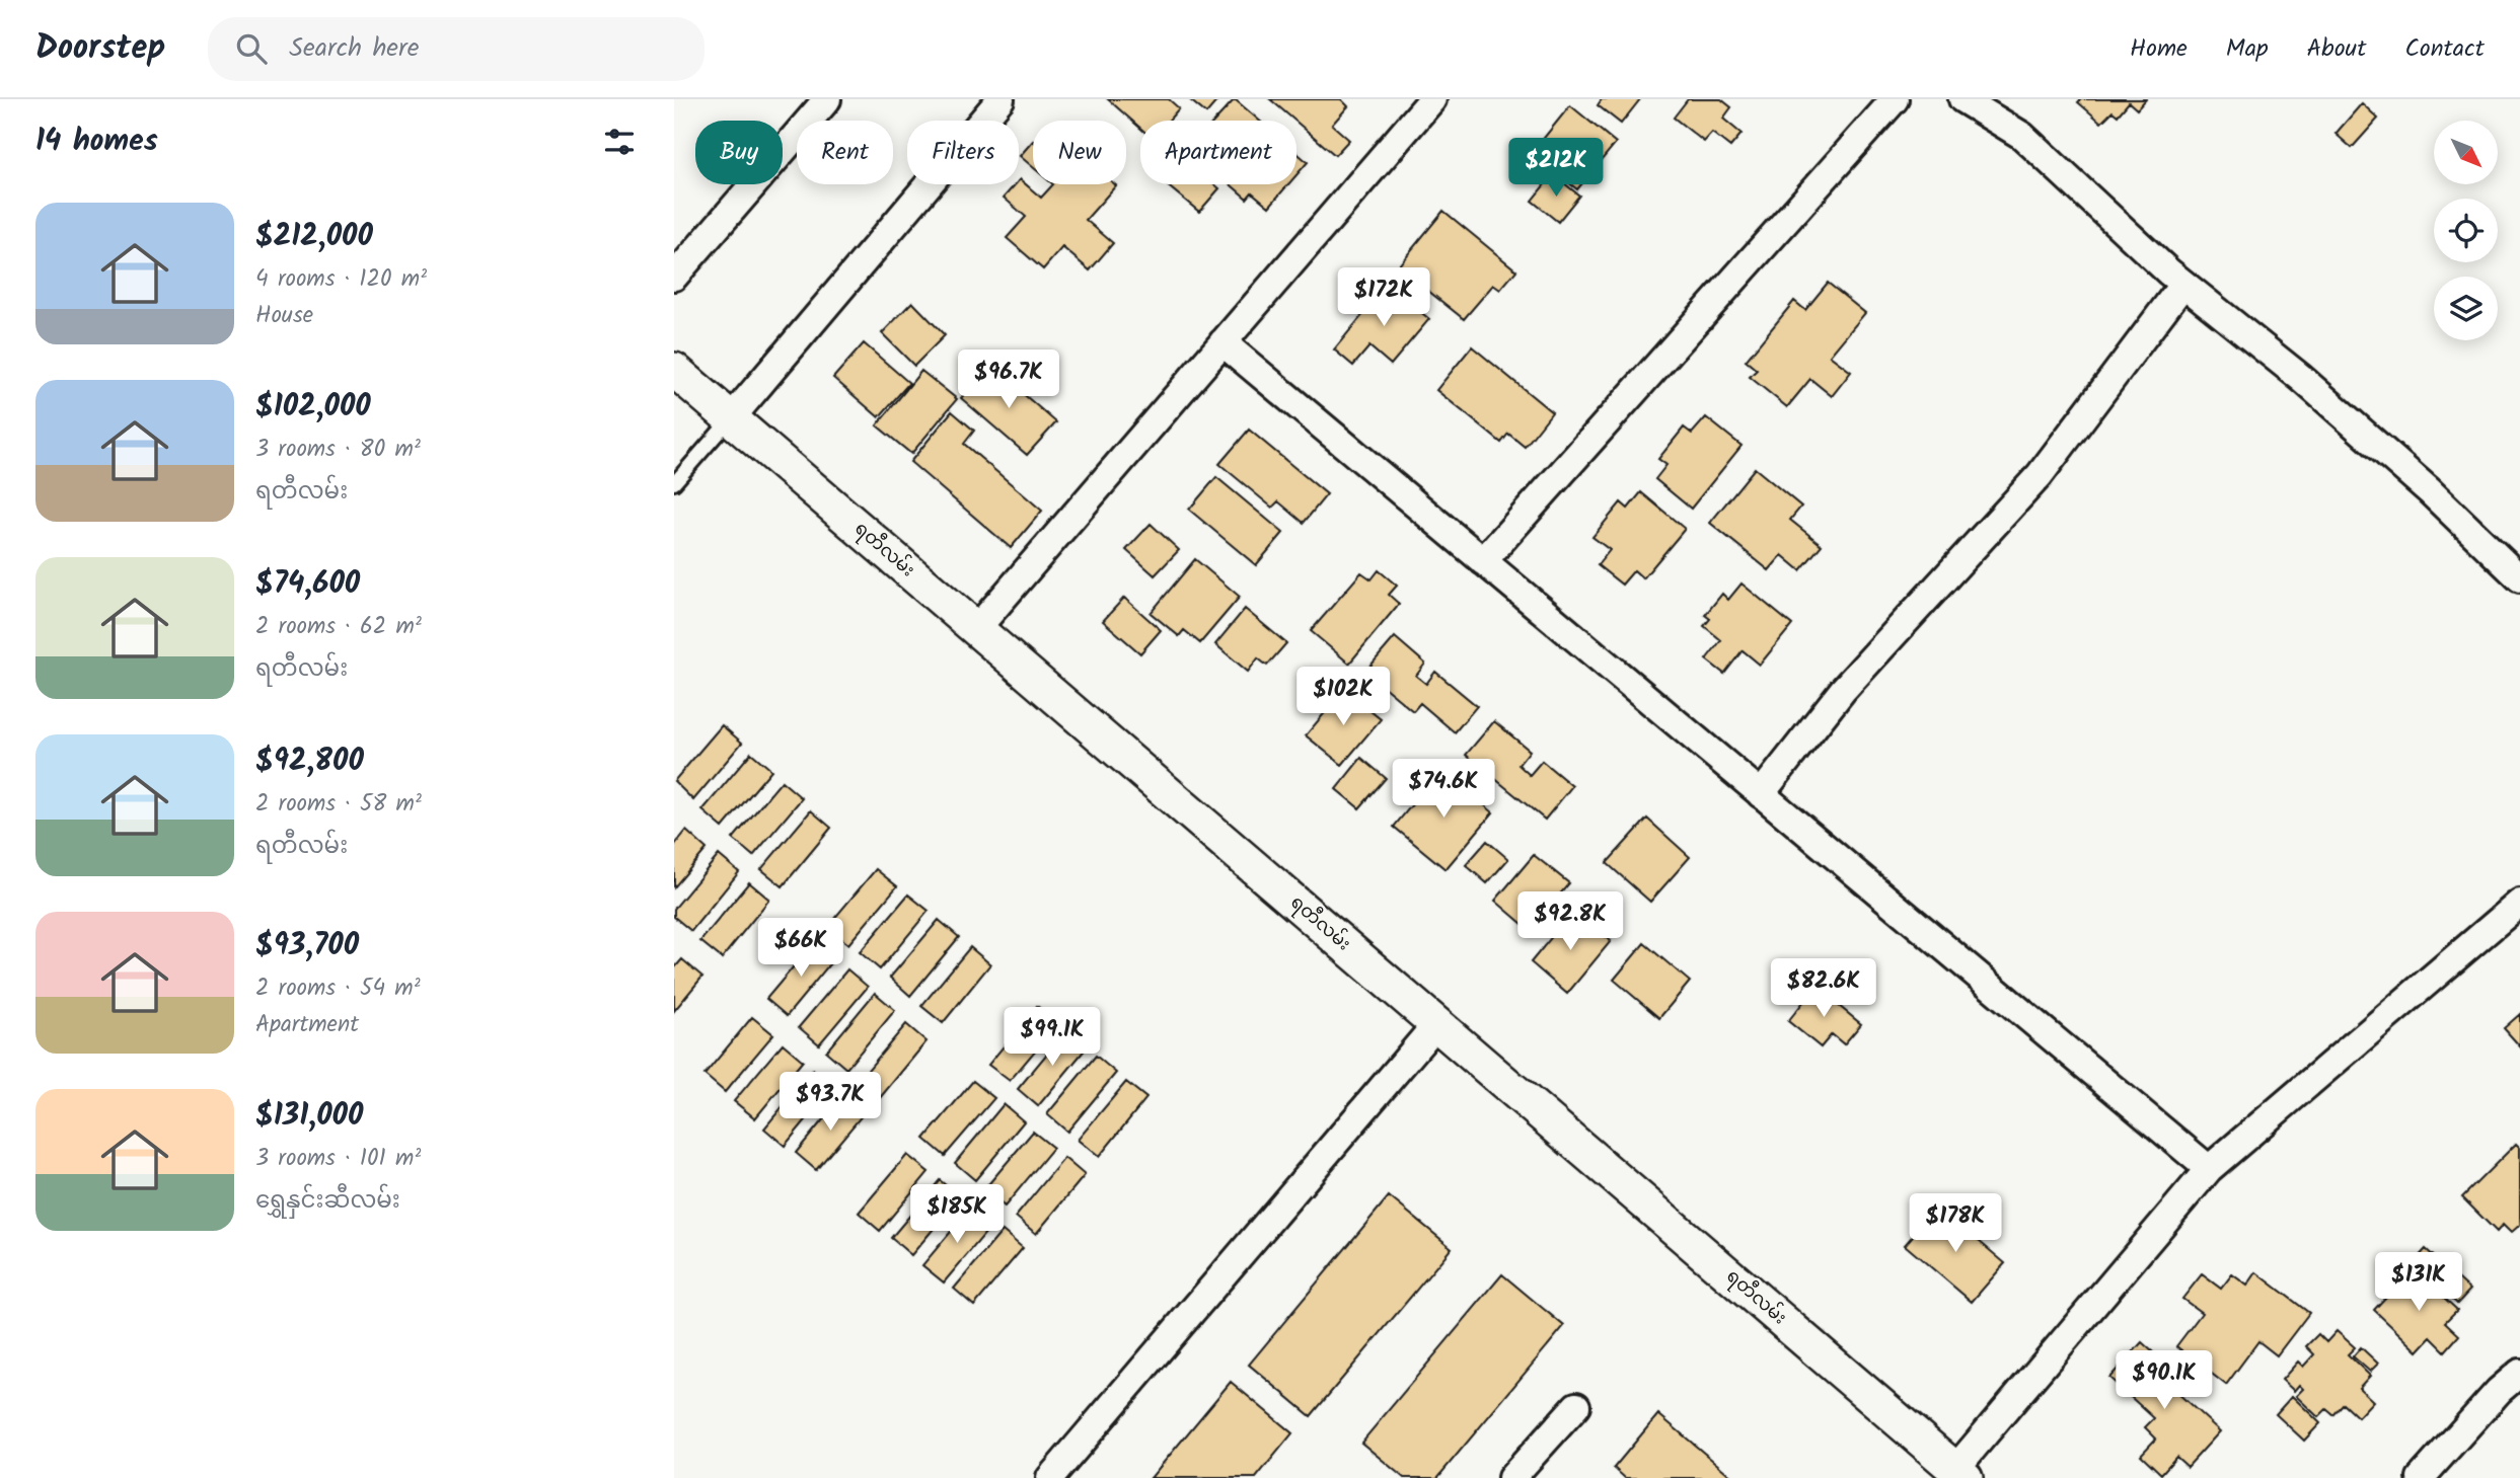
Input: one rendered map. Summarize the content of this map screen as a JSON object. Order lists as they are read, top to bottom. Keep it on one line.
{"streets":{"street":["ရတီလမ်း"]},"north":"bottom right","page":{"header":"Doorstep","search":"Search here","nav":["Home","Map","About","Contact"],"heading":"14 homes","chip":["Buy","Rent","Filters","New","Apartment"],"price":["$212K","$172K","$96.7K","$102K","$74.6K","$92.8K","$66K","$82.6K","$99.1K","$93.7K","$185K","$178K","$131K","$90.1K"],"list":[{"name":"$212,000","note":"4 rooms · 120 m² · House"},{"name":"$102,000","note":"3 rooms · 80 m² · ရတီလမ်း"},{"name":"$74,600","note":"2 rooms · 62 m² · ရတီလမ်း"},{"name":"$92,800","note":"2 rooms · 58 m² · ရတီလမ်း"},{"name":"$93,700","note":"2 rooms · 54 m² · Apartment"},{"name":"$131,000","note":"3 rooms · 101 m² · ရွှေနှင်းဆီလမ်း"}]}}
